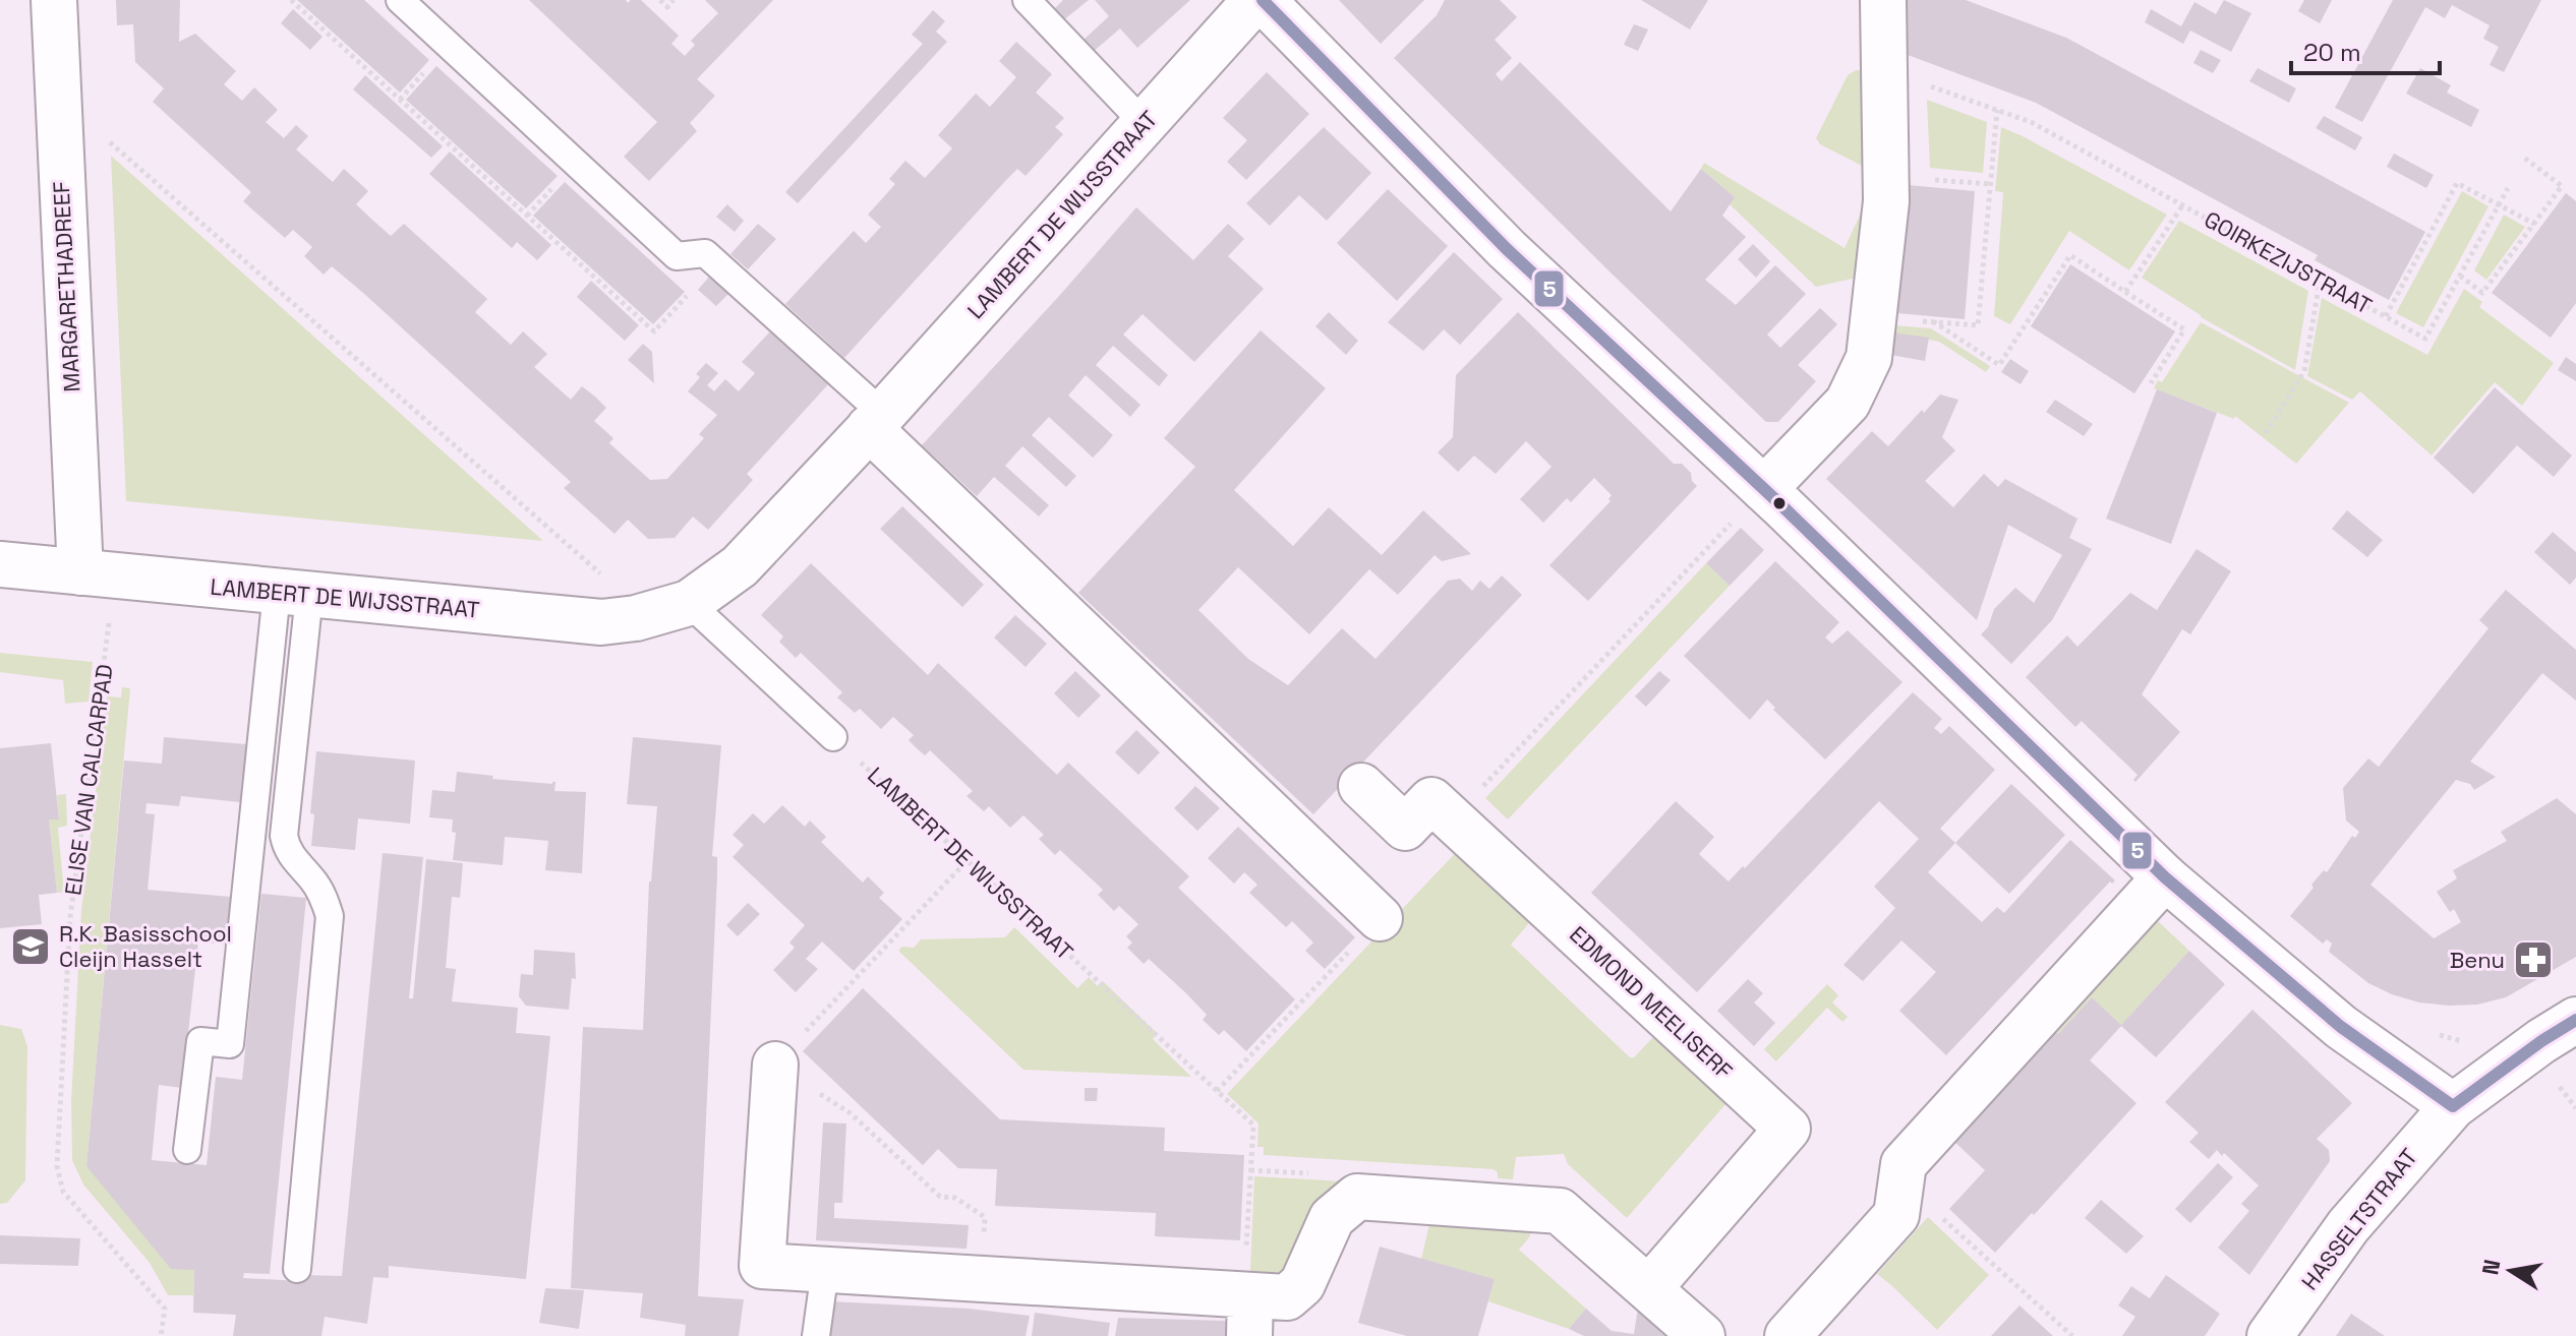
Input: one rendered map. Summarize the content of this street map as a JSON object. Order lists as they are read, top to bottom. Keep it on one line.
{"streets":{"street":["LAMBERT DE WIJSSTRAAT","MARGARETHADREEF","EDMOND MEELISERF","HASSELTSTRAAT"],"path":["GOIRKEZIJSTRAAT","ELISE VAN CALCARPAD"]},"crossings":[["LAMBERT DE WIJSSTRAAT","MARGARETHADREEF"],["LAMBERT DE WIJSSTRAAT","ELISE VAN CALCARPAD"],["MARGARETHADREEF","ELISE VAN CALCARPAD"]],"places":{"school or university":["R.K. Basisschool Cleijn Hasselt"],"pharmacy":["Benu"]},"lines":["transit line 5"],"scale_bar":"20 m","north":"left"}
